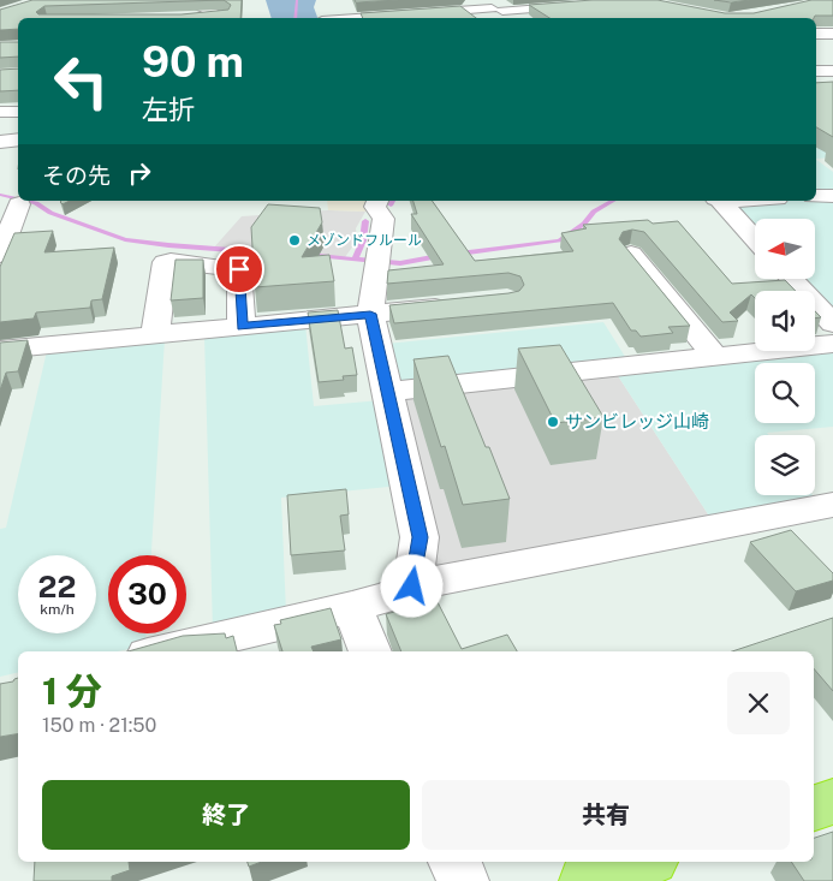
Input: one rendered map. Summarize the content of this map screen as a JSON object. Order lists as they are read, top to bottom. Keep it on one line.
{"places":["メゾンドフルール","サンビレッジ山崎"],"north":"left","page":{"turn":["90 m","左折"],"then":"その先","speed":"22 km/h","limit":"30","heading":["1 分","150 m · 21:50"],"buttons":["終了","共有"]}}
